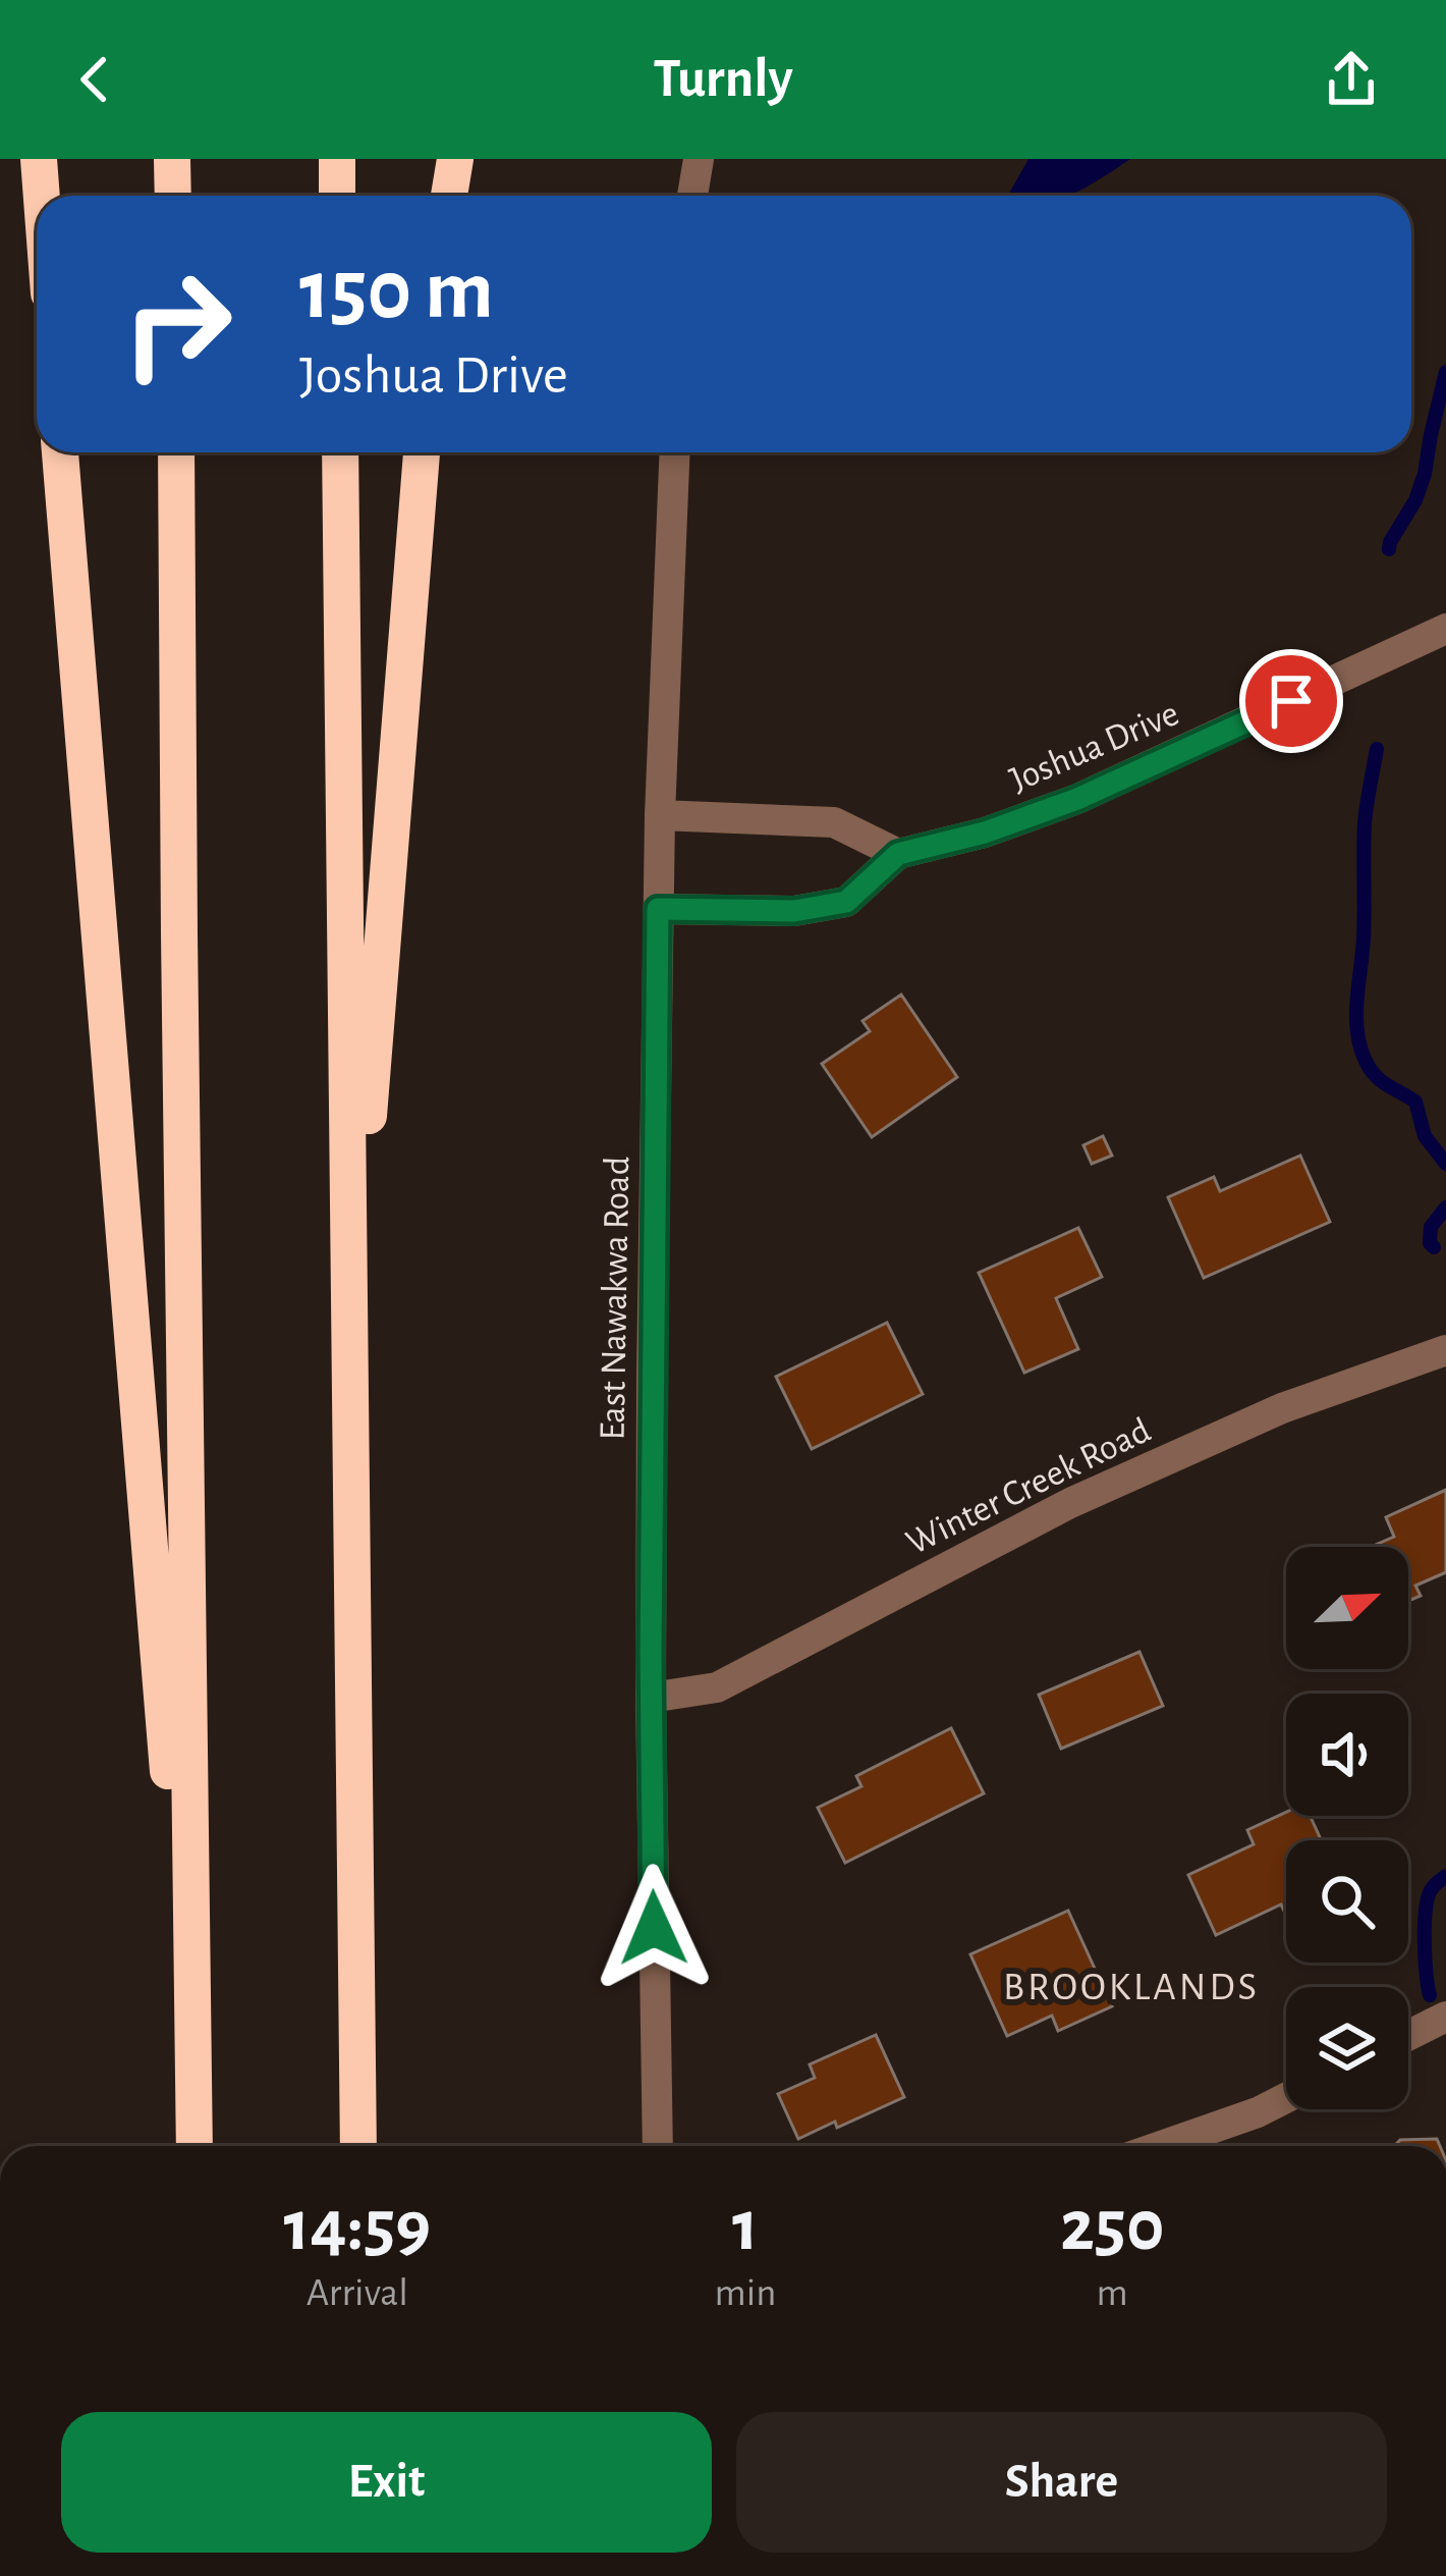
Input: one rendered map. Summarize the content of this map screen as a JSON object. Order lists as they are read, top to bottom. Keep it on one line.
{"streets":{"street":["Joshua Drive","East Nawakwa Road","Winter Creek Road"]},"crossings":[["Joshua Drive","East Nawakwa Road"],["East Nawakwa Road","Winter Creek Road"]],"districts":["BROOKLANDS"],"north":"top right","page":{"header":"Turnly","turn":["150 m","Joshua Drive"],"eta":["14:59","Arrival","1","min","250","m"],"buttons":["Exit","Share"]}}
